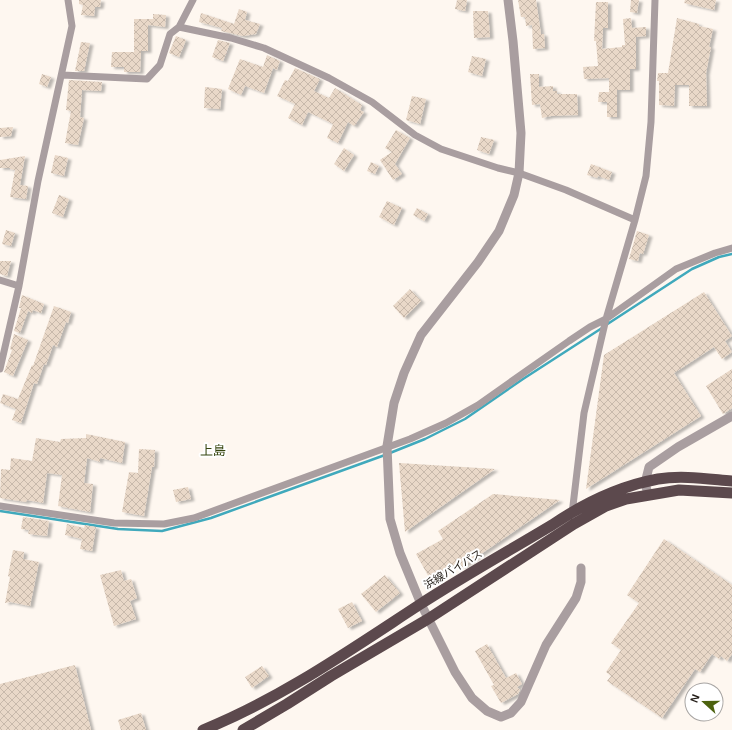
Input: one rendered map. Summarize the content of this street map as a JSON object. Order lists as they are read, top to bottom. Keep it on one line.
{"streets":{"highway":["浜線バイパス"]},"districts":["上島"],"north":"left"}
